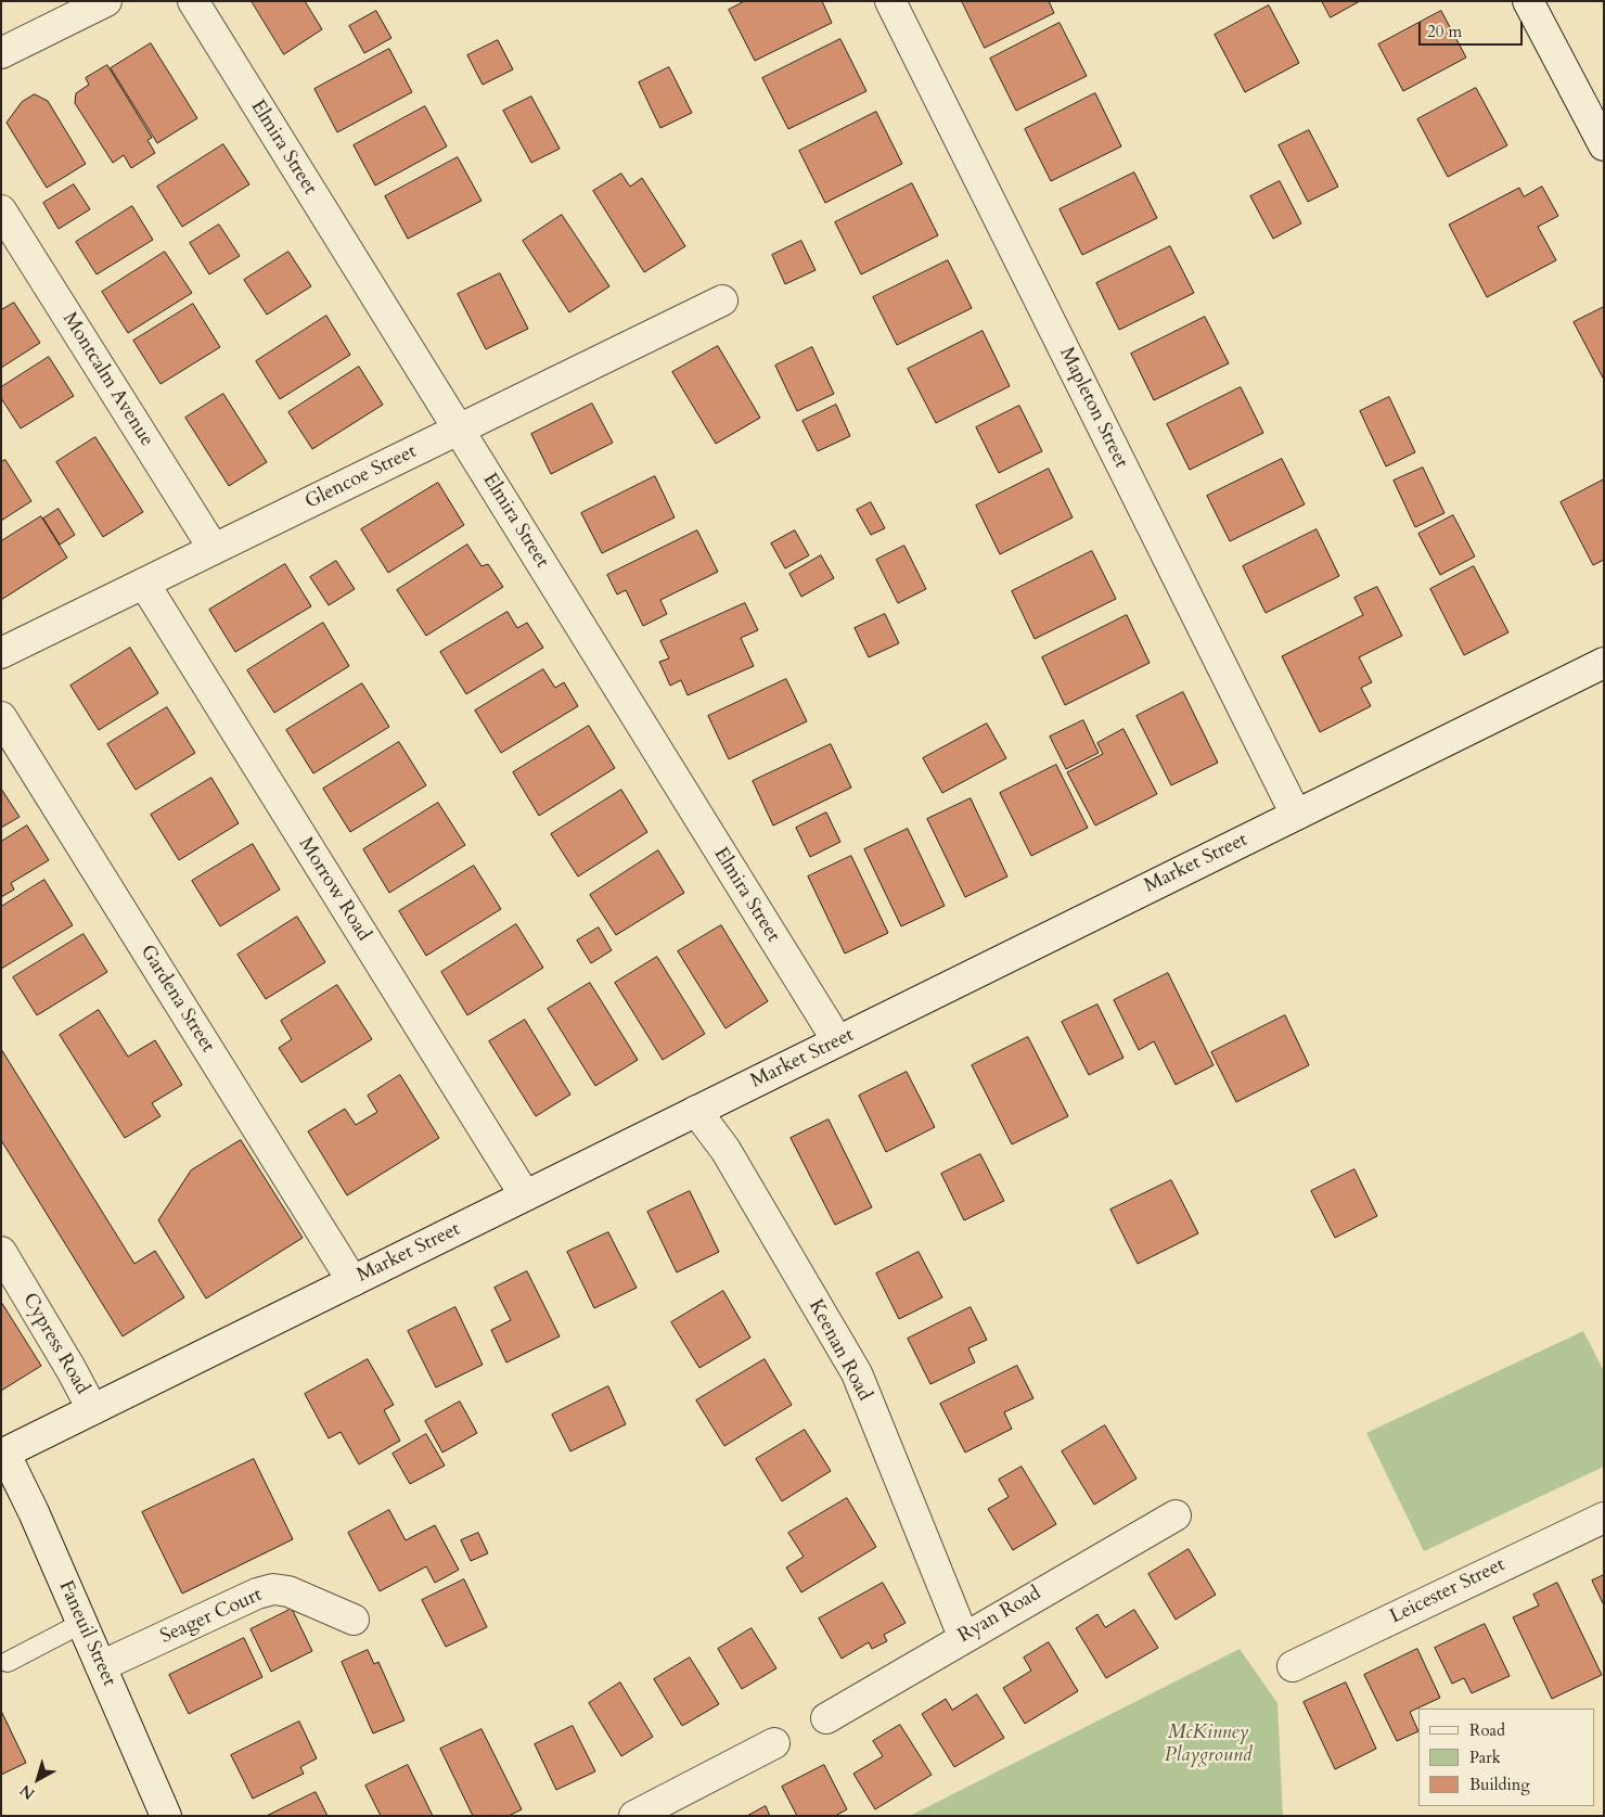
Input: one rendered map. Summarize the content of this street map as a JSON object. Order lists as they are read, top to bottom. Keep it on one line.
{"streets":{"street":["Elmira Street","Montcalm Avenue","Mapleton Street","Glencoe Street","Market Street","Morrow Road","Gardena Street","Cypress Road","Keenan Road","Leicester Street","Ryan Road","Seager Court","Faneuil Street"]},"crossings":[["Elmira Street","Glencoe Street"],["Elmira Street","Market Street"],["Montcalm Avenue","Glencoe Street"],["Mapleton Street","Market Street"],["Glencoe Street","Morrow Road"],["Market Street","Morrow Road"],["Market Street","Gardena Street"],["Market Street","Cypress Road"],["Market Street","Keenan Road"],["Market Street","Faneuil Street"],["Keenan Road","Ryan Road"],["Seager Court","Faneuil Street"]],"parks":["McKinney Playground"],"legend":["Road","Park","Building"],"scale_bar":"20 m","north":"bottom left"}
